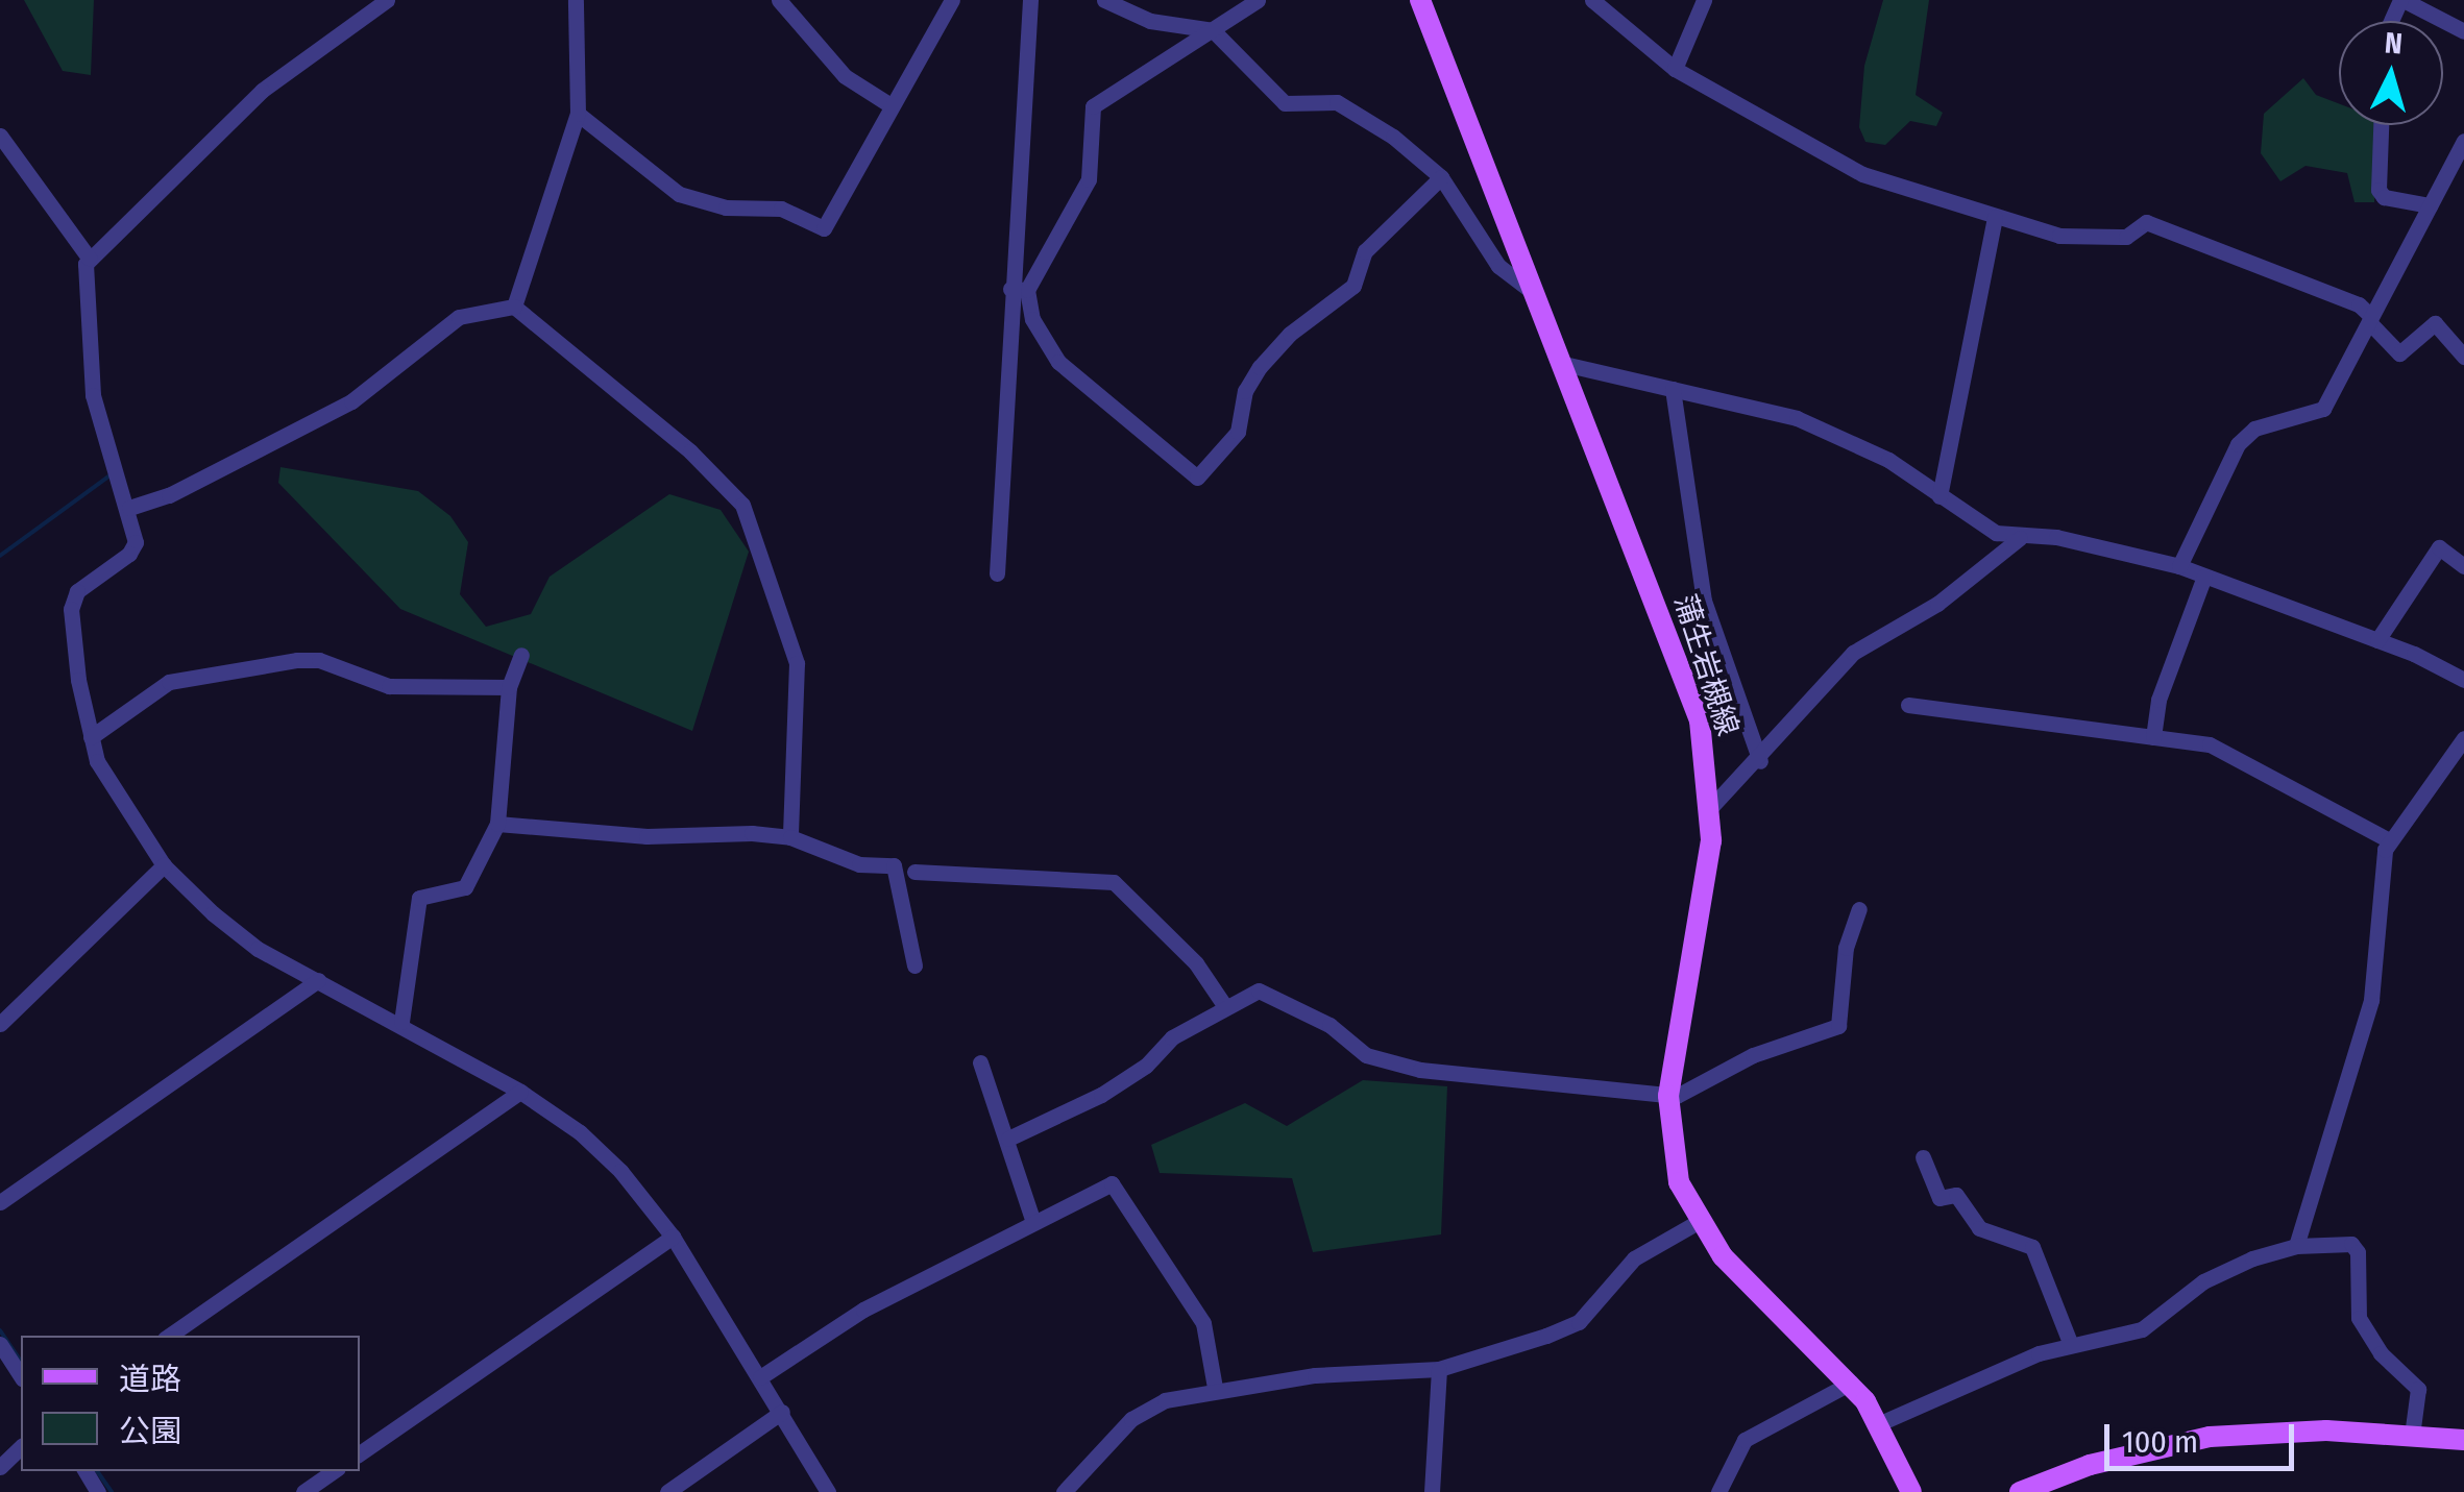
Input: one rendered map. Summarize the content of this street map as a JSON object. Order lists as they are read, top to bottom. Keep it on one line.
{"streets":{"main road":["蒲生岩槻線"]},"legend":["道路","公園"],"scale_bar":"100 m","north":"top"}
